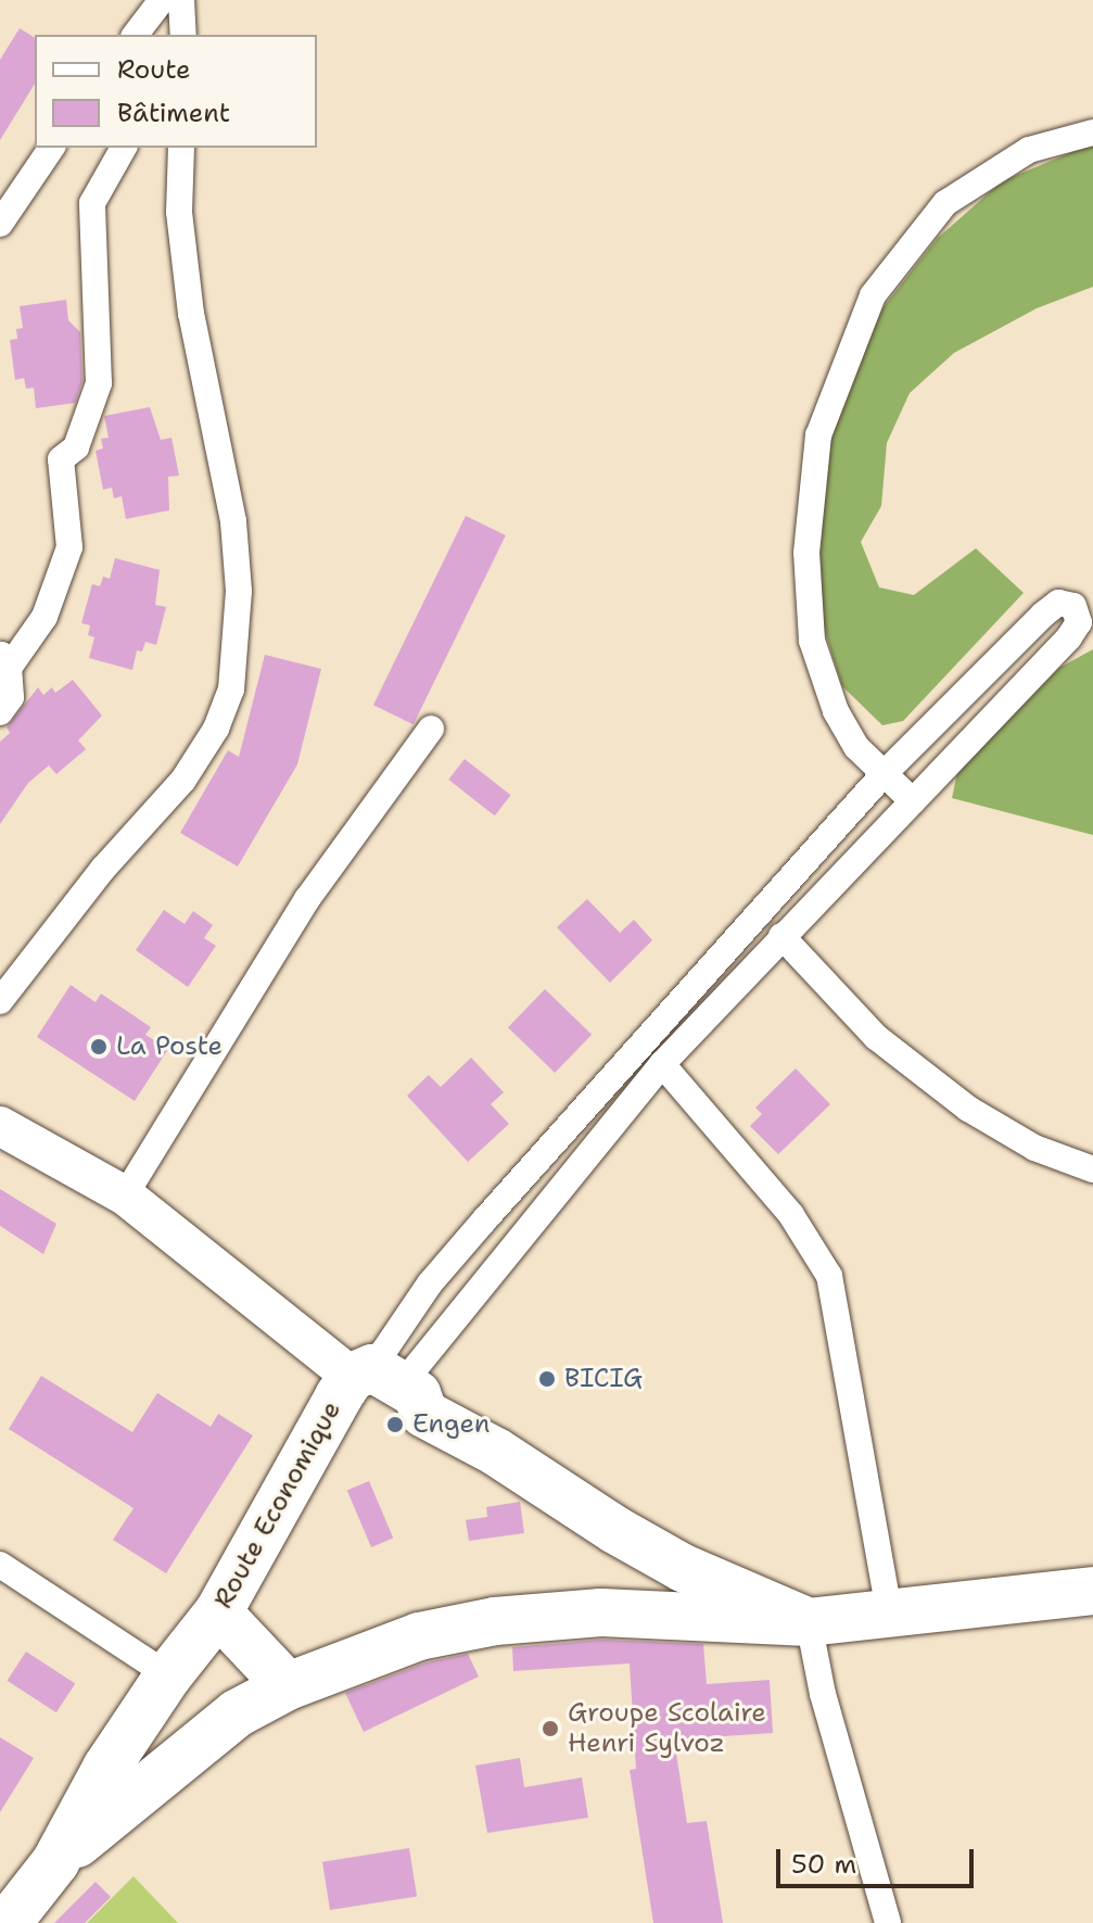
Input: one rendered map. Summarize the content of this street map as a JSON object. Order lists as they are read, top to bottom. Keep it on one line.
{"streets":{"highway":["Route Economique"]},"places":["La Poste","BICIG","Engen","Groupe Scolaire Henri Sylvoz"],"legend":["Route","Bâtiment"],"scale_bar":"50 m"}
